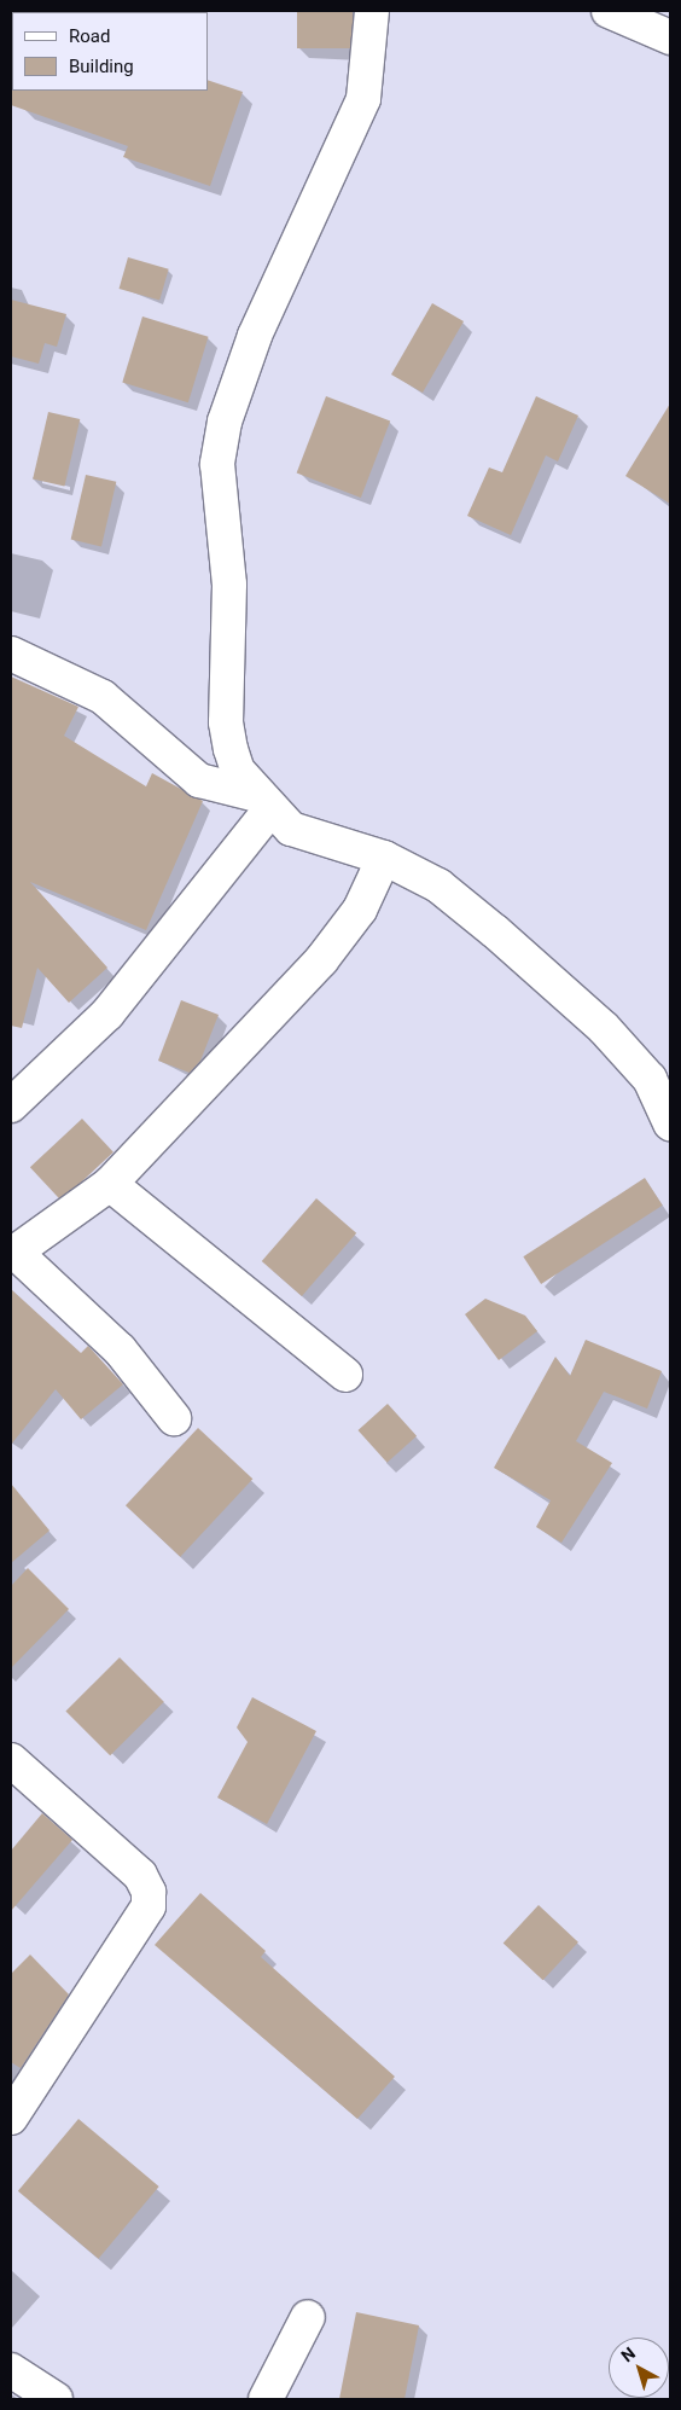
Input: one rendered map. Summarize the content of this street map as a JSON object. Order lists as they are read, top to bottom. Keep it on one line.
{"legend":["Road","Building"],"north":"top left"}
